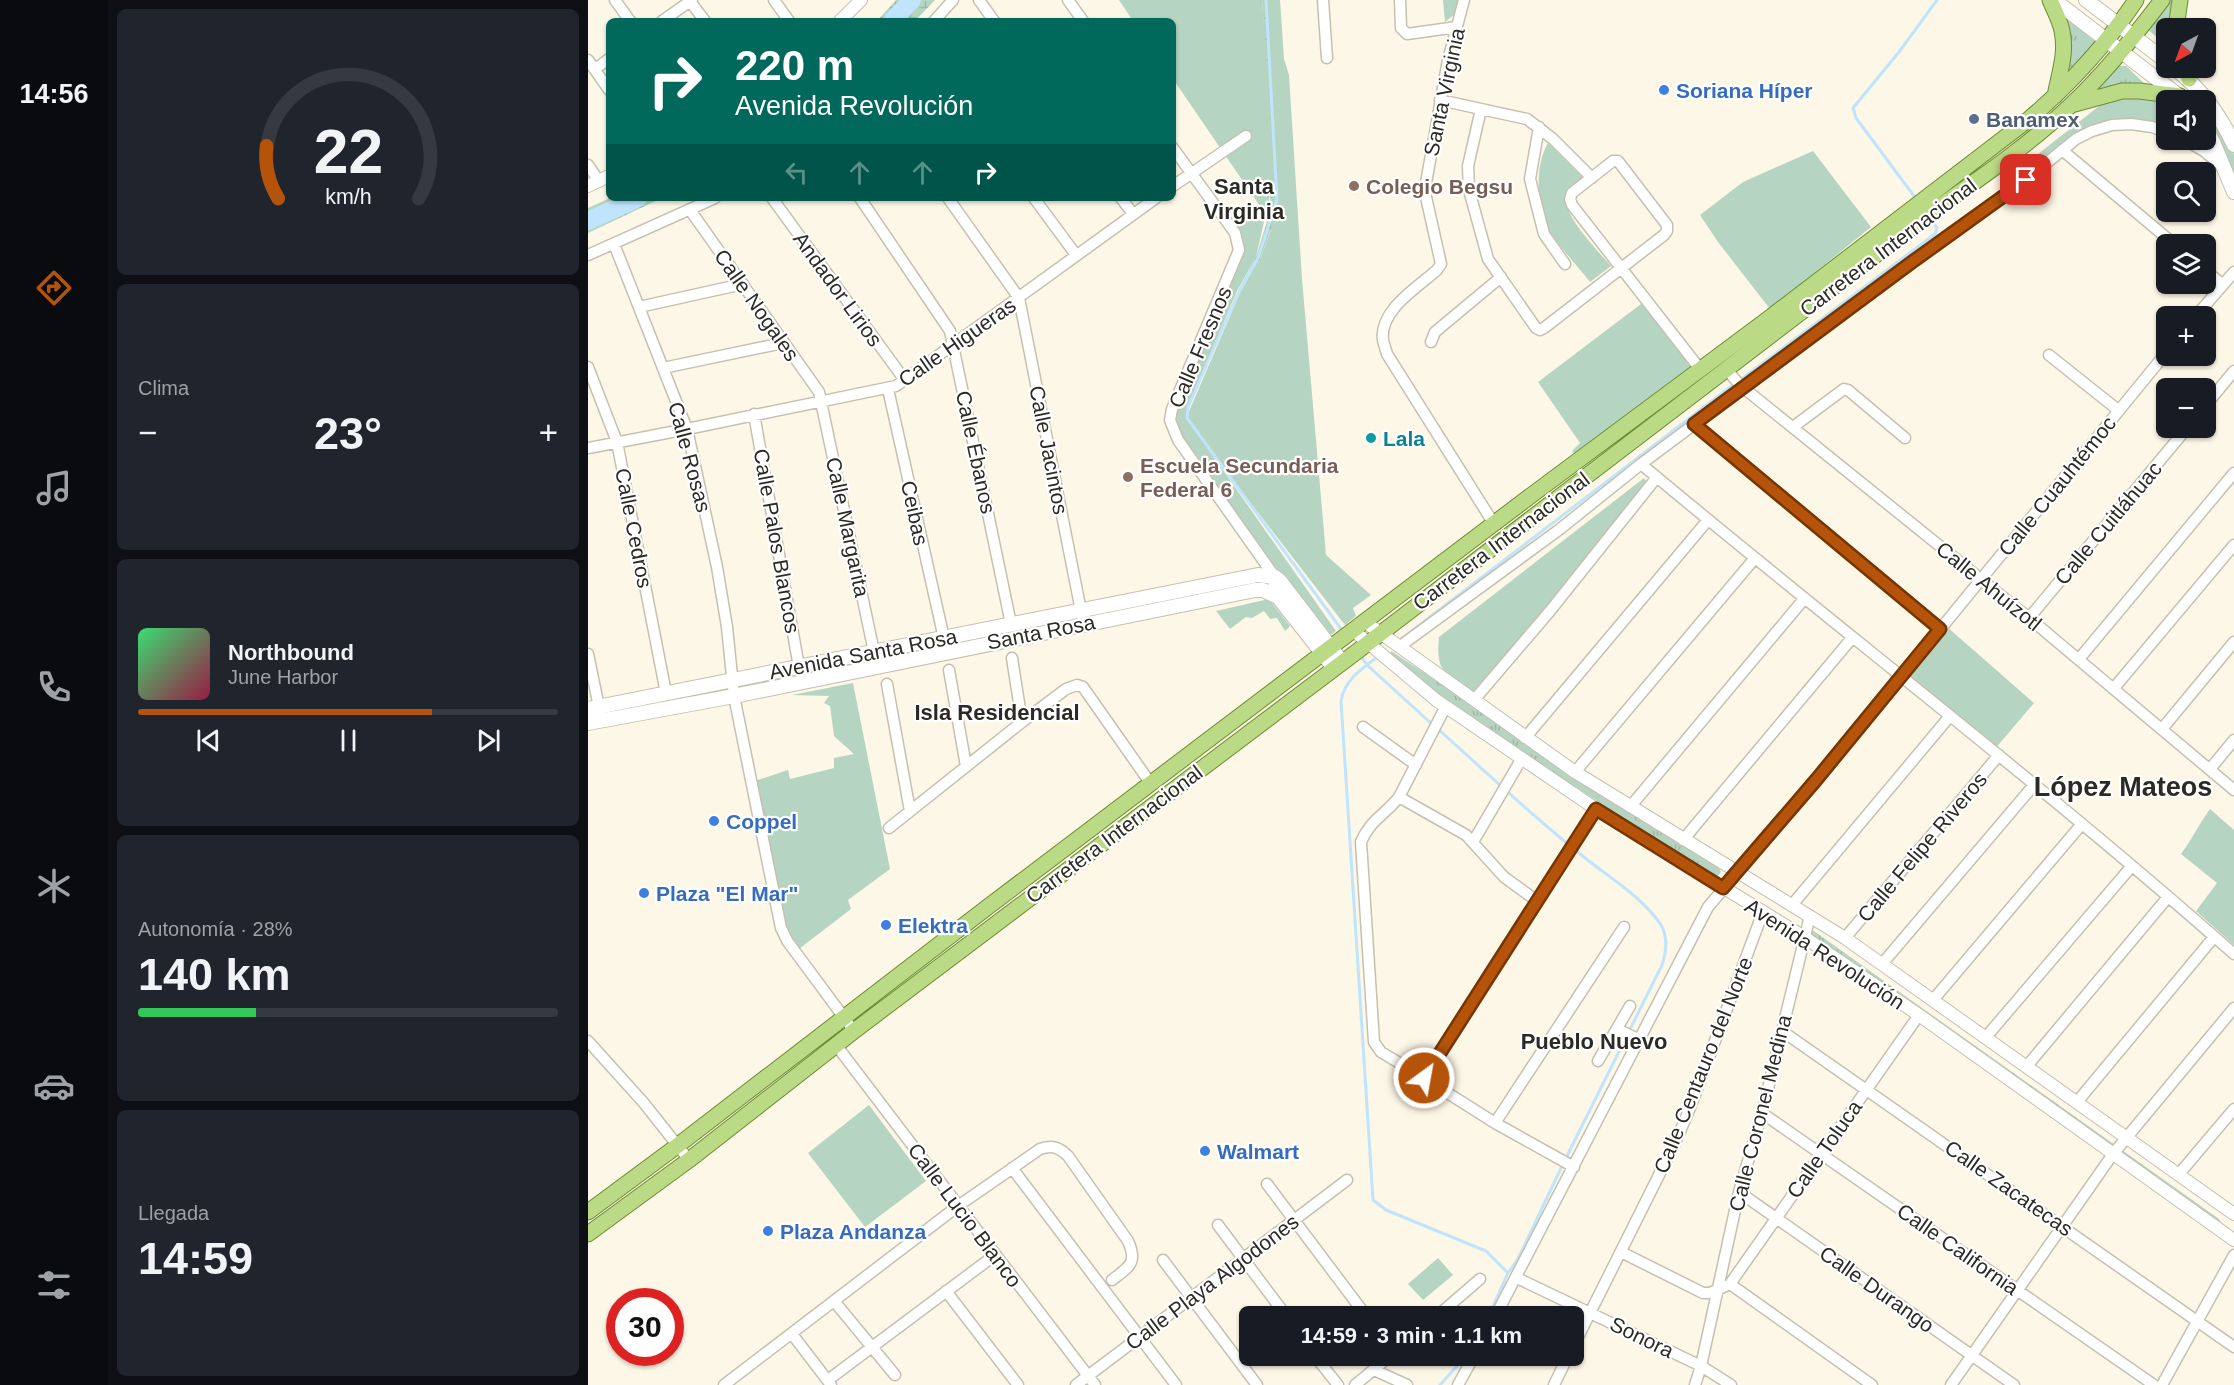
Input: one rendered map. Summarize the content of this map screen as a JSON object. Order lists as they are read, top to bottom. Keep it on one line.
{"streets":{"main road":["Carretera Internacional","Santa Rosa","Avenida Santa Rosa"],"street":["Santa Virginia","Andador Lirios","Calle Nogales","Calle Higueras","Calle Fresnos","Calle Jacintos","Calle Ébanos","Calle Rosas","Calle Cuauhtémoc","Ceibas","Calle Cuitláhuac","Calle Margarita","Calle Cedros","Calle Palos Blancos","Calle Ahuízotl","Calle Felipe Riveros","Avenida Revolución","Calle Centauro del Norte","Calle Coronel Medina","Calle Toluca","Calle Zacatecas","Calle Lucio Blanco","Calle California","Calle Playa Algodones","Calle Durango","Sonora"]},"crossings":[["Santa Virginia","Carretera Internacional"],["Carretera Internacional","Calle Ahuízotl"],["Carretera Internacional","Avenida Revolución"],["Carretera Internacional","Calle Lucio Blanco"],["Andador Lirios","Calle Higueras"],["Calle Nogales","Calle Higueras"],["Calle Nogales","Calle Margarita"],["Calle Higueras","Calle Jacintos"],["Calle Higueras","Calle Ébanos"],["Calle Higueras","Calle Rosas"],["Calle Higueras","Ceibas"],["Calle Higueras","Calle Margarita"],["Calle Higueras","Calle Cedros"],["Calle Higueras","Calle Palos Blancos"],["Calle Fresnos","Avenida Santa Rosa"],["Calle Jacintos","Santa Rosa"],["Calle Jacintos","Avenida Santa Rosa"],["Calle Ébanos","Avenida Santa Rosa"],["Calle Rosas","Avenida Santa Rosa"],["Calle Cuauhtémoc","Calle Ahuízotl"],["Calle Cuauhtémoc","Avenida Revolución"],["Calle Cuauhtémoc","Sonora"],["Ceibas","Santa Rosa"],["Ceibas","Avenida Santa Rosa"],["Calle Cuitláhuac","Calle Ahuízotl"],["Calle Margarita","Avenida Santa Rosa"],["Calle Cedros","Avenida Santa Rosa"],["Calle Palos Blancos","Avenida Santa Rosa"],["Santa Rosa","Avenida Santa Rosa"],["Calle Felipe Riveros","Avenida Revolución"],["Avenida Revolución","Calle Centauro del Norte"],["Avenida Revolución","Calle Coronel Medina"],["Avenida Revolución","Calle Toluca"],["Calle Centauro del Norte","Sonora"],["Calle Coronel Medina","Calle Zacatecas"],["Calle Coronel Medina","Calle California"],["Calle Coronel Medina","Calle Durango"],["Calle Coronel Medina","Sonora"],["Calle Toluca","Calle Zacatecas"],["Calle Toluca","Calle California"],["Calle Toluca","Calle Durango"],["Calle Lucio Blanco","Calle Playa Algodones"]],"districts":["Santa Virginia","Isla Residencial","López Mateos","Pueblo Nuevo"],"places":["Soriana Híper","Banamex","Colegio Begsu","Lala","Escuela Secundaria Federal 6","Coppel","Plaza \"El Mar\"","Elektra","Walmart","Plaza Andanza"],"north":"bottom left","page":{"tabs":"14:56","map_buttons":["+","−"],"turn":["220 m","Avenida Revolución"],"tile":["Clima",["Autonomía · 28%","140 km"],["Llegada","14:59"]],"heat":["−","23°","+"],"song":["Northbound","June Harbor"],"limit":"30","trip":"14:59 · 3 min · 1.1 km","gauge":["22","km/h"]}}
